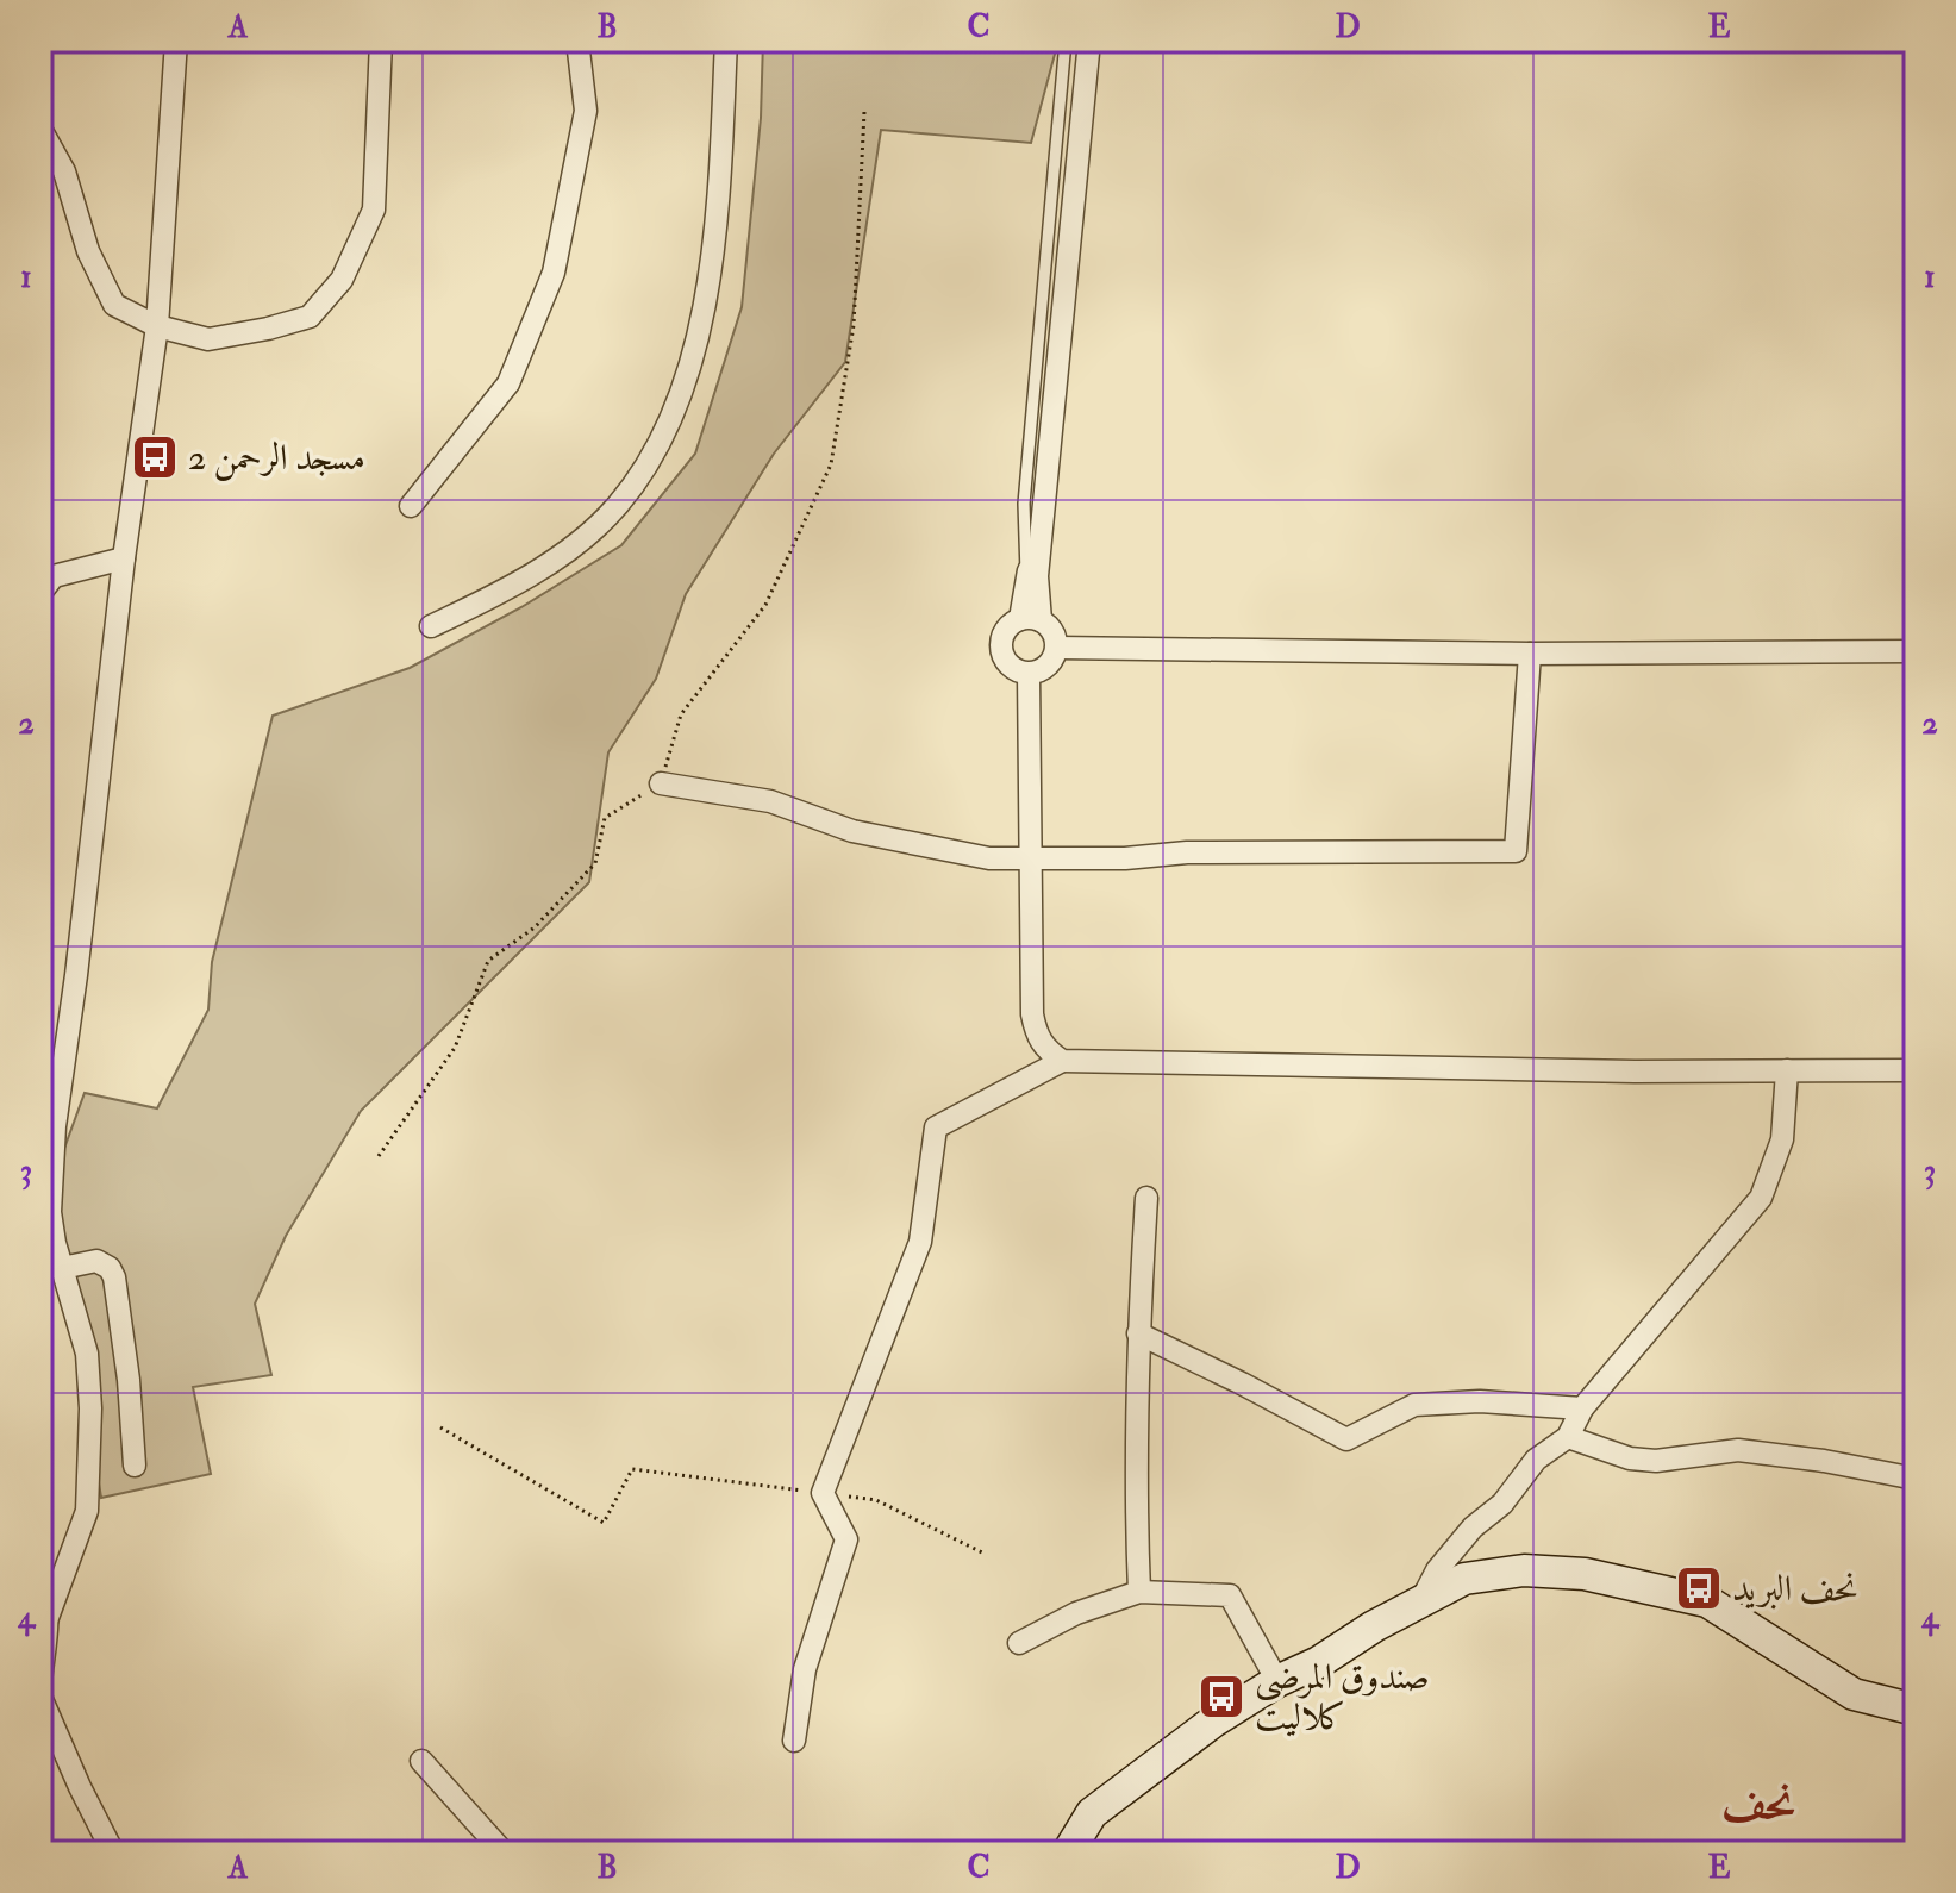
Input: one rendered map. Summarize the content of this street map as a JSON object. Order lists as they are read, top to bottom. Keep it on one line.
{"districts":["نحف"],"places":{"bus stop":["مسجد الرحمن 2","نحف البريد","صندوق المرضى كلاليت"]},"grid":{"columns":["A","B","C","D","E"],"rows":["1","2","3","4"]}}
